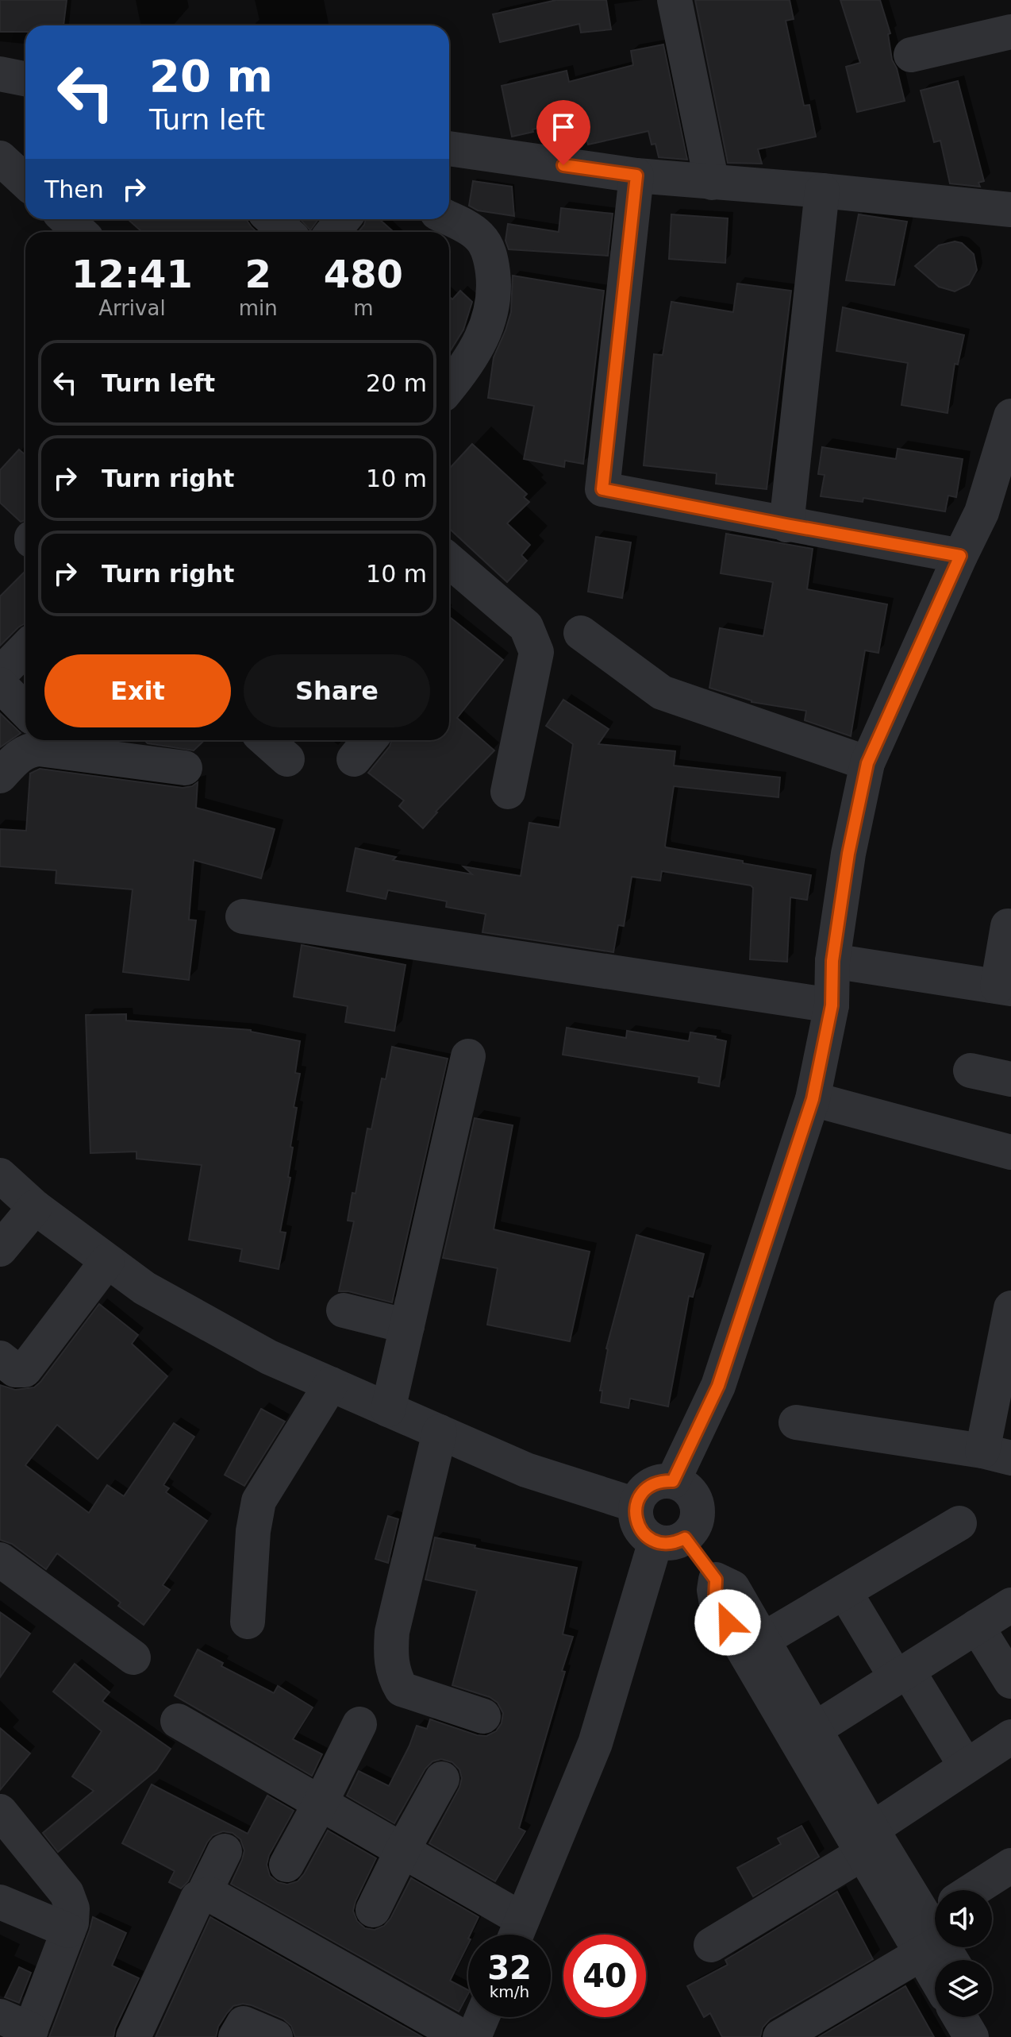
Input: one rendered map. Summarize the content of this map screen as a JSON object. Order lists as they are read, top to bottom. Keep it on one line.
{"page":{"turn":["20 m","Turn left"],"then":"Then","eta":["12:41","Arrival","2","min","480","m"],"list":[{"name":"Turn left","value":"20 m"},{"name":"Turn right","value":"10 m"},{"name":"Turn right","value":"10 m"}],"buttons":["Exit","Share"],"speed":"32 km/h","limit":"40"}}
